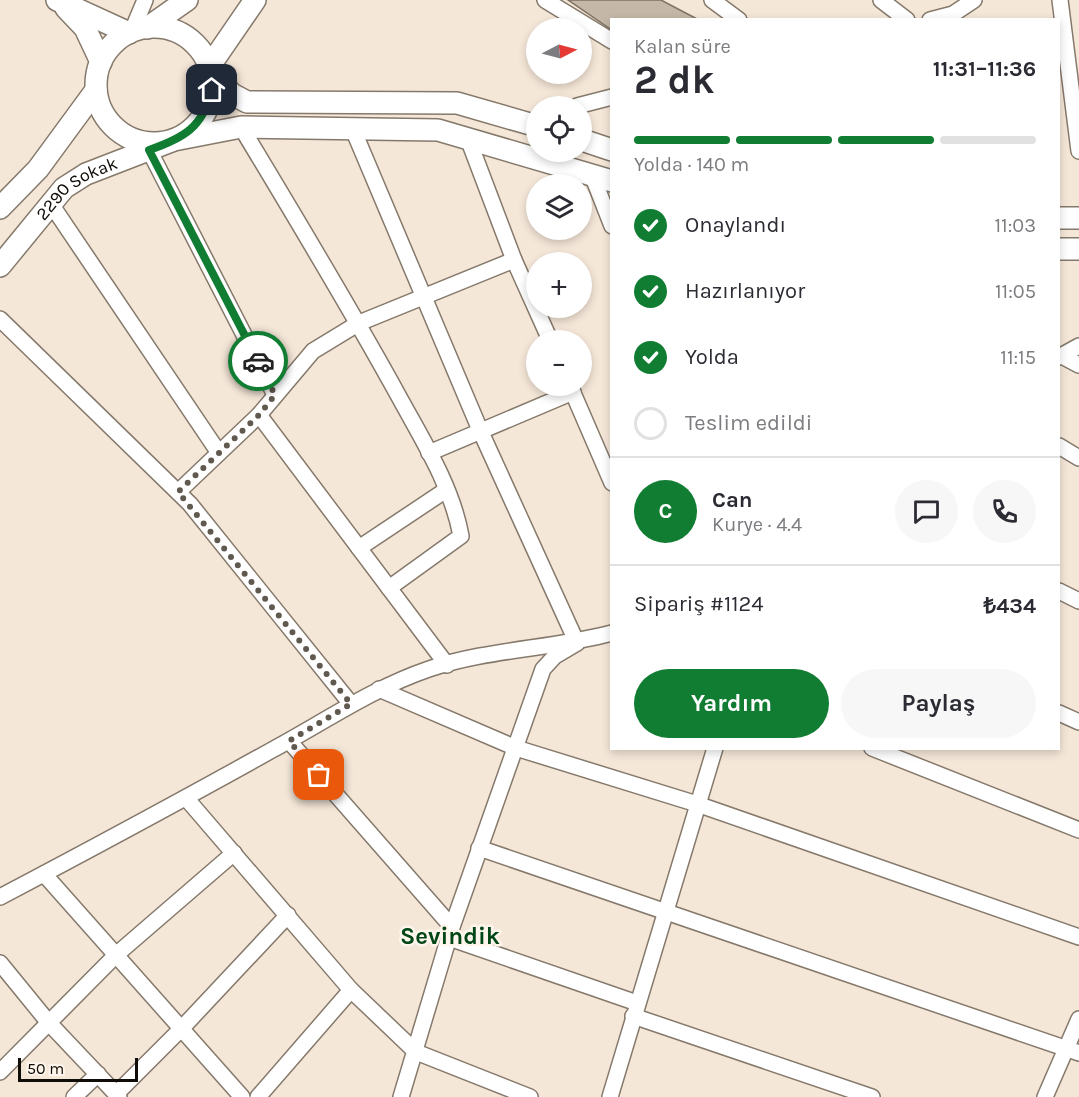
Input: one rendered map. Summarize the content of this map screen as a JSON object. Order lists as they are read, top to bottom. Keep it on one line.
{"streets":{"main road":["2290 Sokak"]},"districts":["Sevindik"],"scale_bar":"50 m","north":"right","page":{"map_buttons":["+","−"],"heading":["2 dk","Kalan süre","11:31–11:36"],"panel":["Can","Kurye · 4.4","Sipariş #1124","₺434"],"bar":"Yolda · 140 m","list":[["Onaylandı","11:03"],["Hazırlanıyor","11:05"],["Yolda","11:15"],"Teslim edildi"],"round":"C","buttons":["Yardım","Paylaş"],"scale":"50 m"}}
